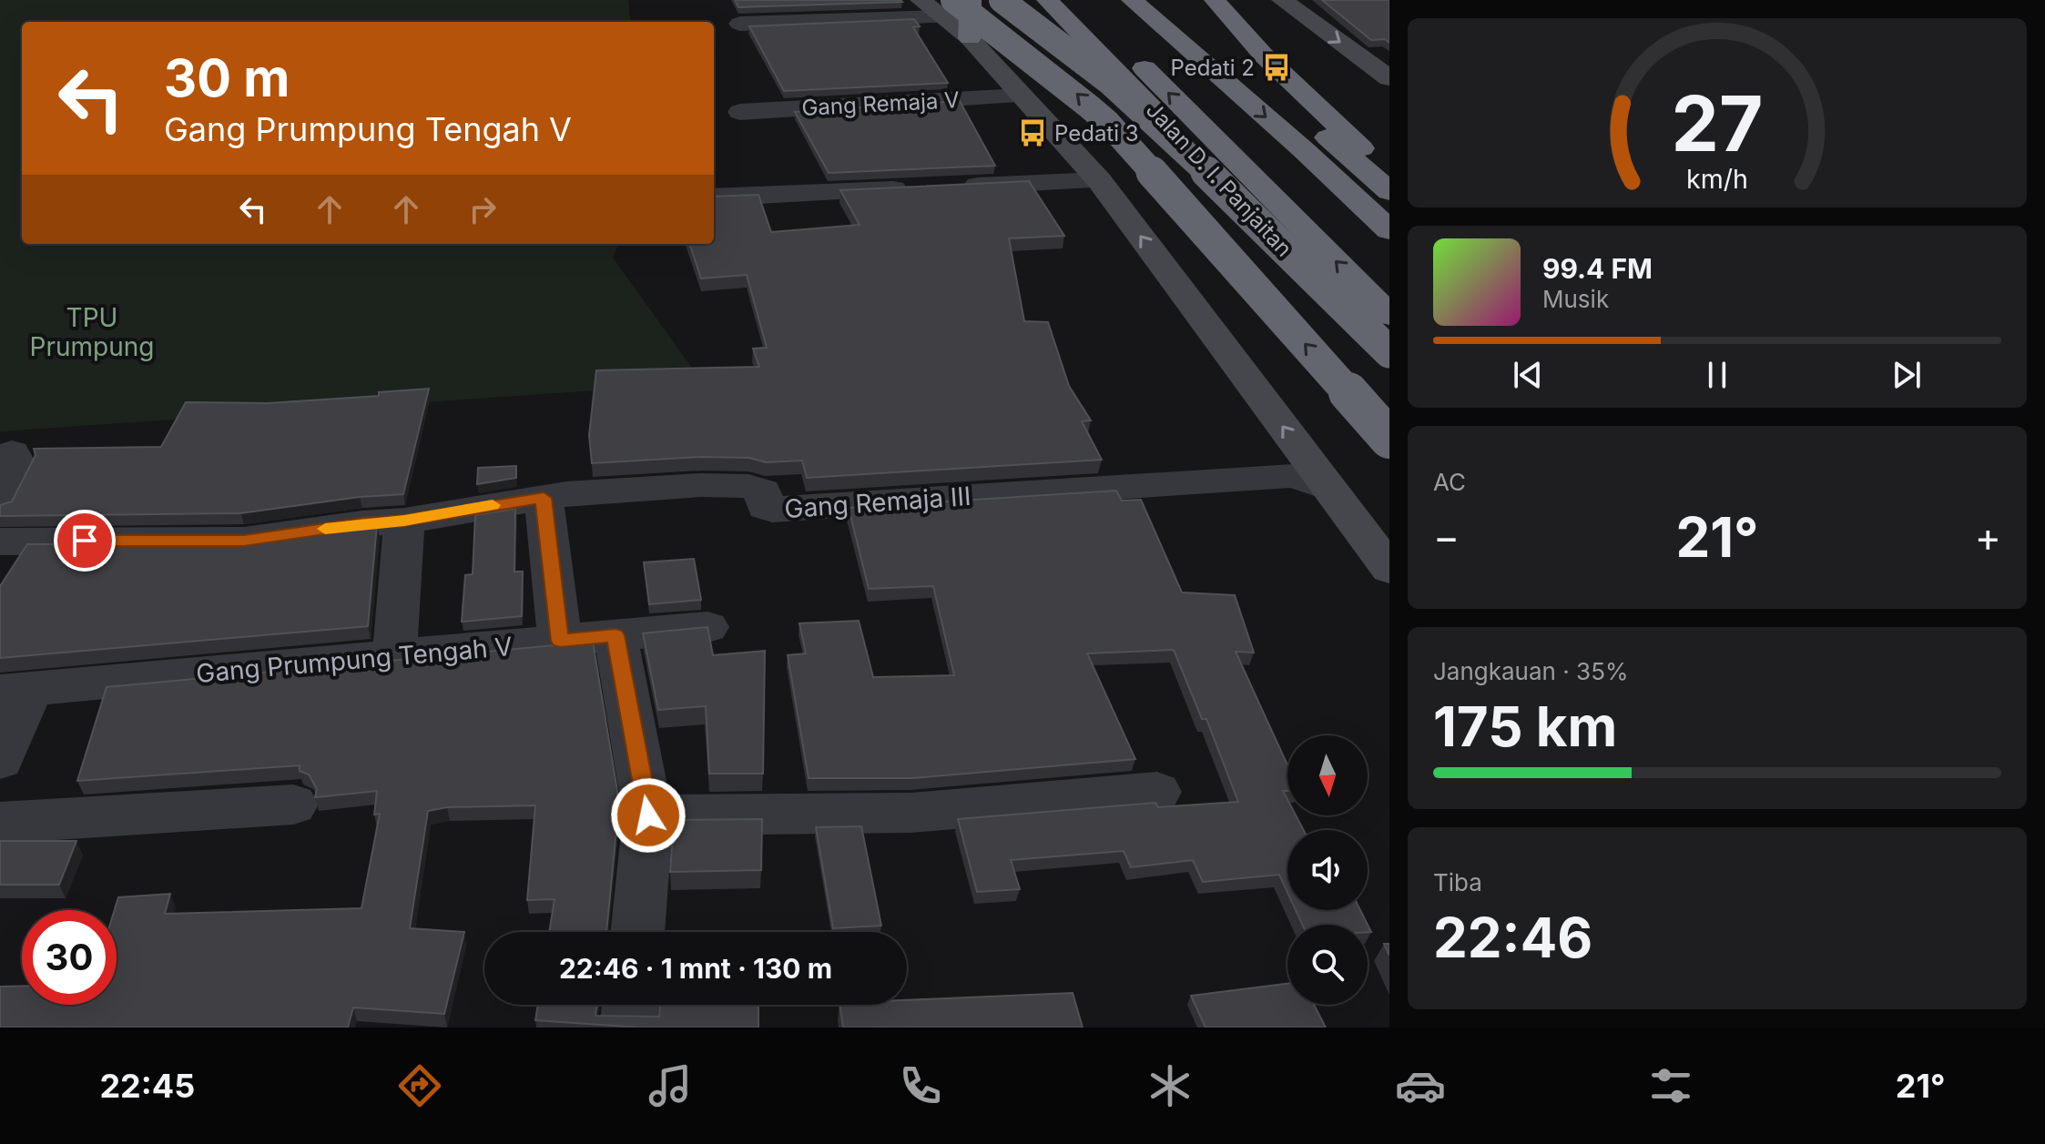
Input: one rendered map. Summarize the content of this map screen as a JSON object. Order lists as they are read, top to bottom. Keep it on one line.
{"streets":{"highway":["Jalan D. I. Panjaitan"],"street":["Gang Remaja V","Gang Remaja III","Gang Prumpung Tengah V"]},"parks":["TPU Prumpung"],"places":{"bus stop":["Pedati 2","Pedati 3"]},"north":"bottom","page":{"turn":["30 m","Gang Prumpung Tengah V"],"song":["99.4 FM","Musik"],"tile":["AC",["Jangkauan · 35%","175 km"],["Tiba","22:46"]],"heat":["−","21°","+"],"limit":"30","trip":"22:46 · 1 mnt · 130 m","tabs":["22:45","21°"],"gauge":["27","km/h"]}}
